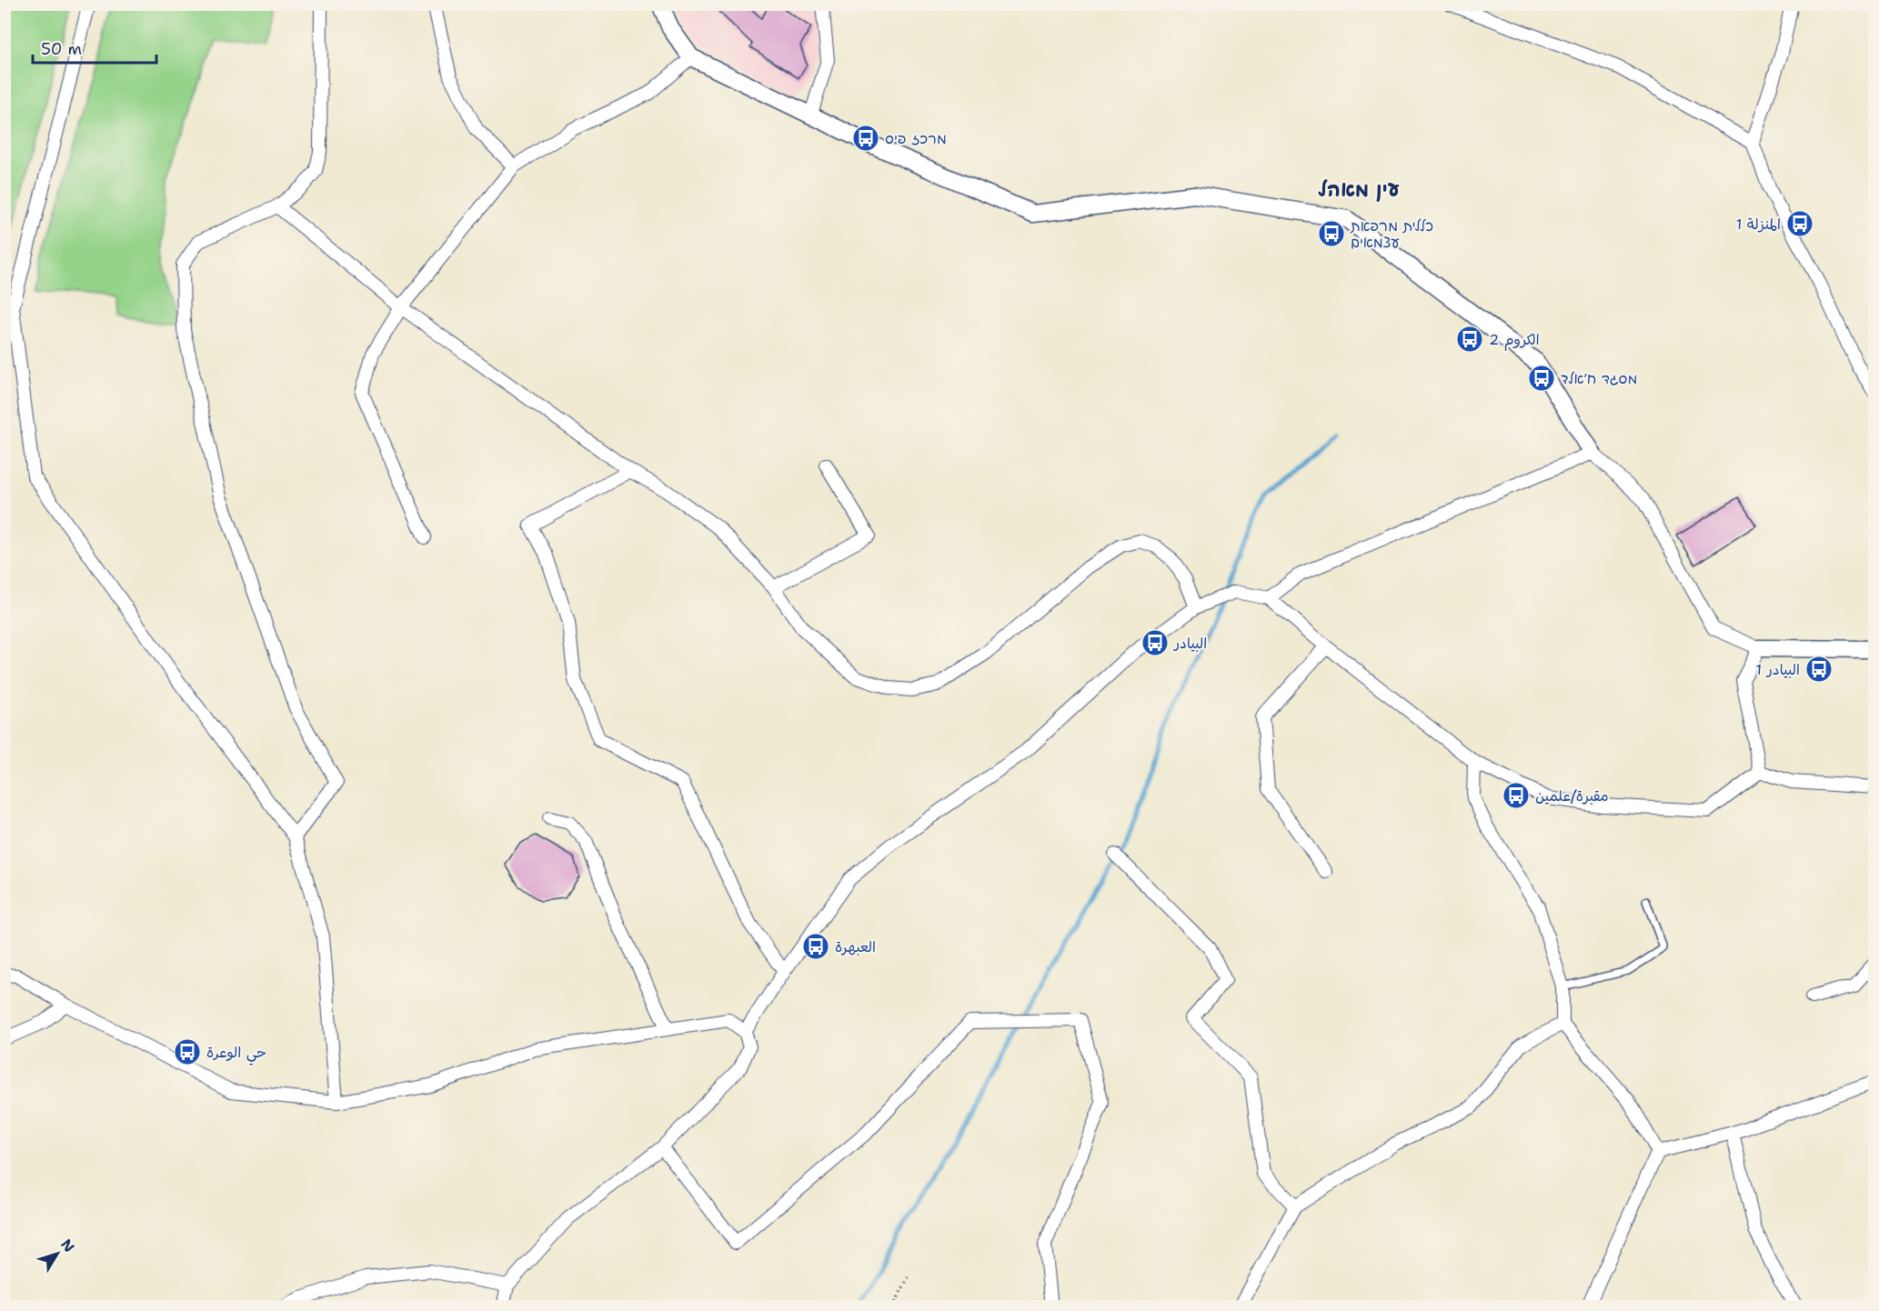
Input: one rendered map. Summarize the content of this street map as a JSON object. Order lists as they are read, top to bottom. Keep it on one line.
{"districts":["עין מאהל"],"places":{"bus stop":["מרכז פיס","المنزلة 1","כללית מרפאת עצמאים","الكروم 2","מסגד ח׳אלד","البيادر","البيادر 1","مقبرة/علمين","العبهرة","حي الوعرة"]},"scale_bar":"50 m","north":"top right"}
